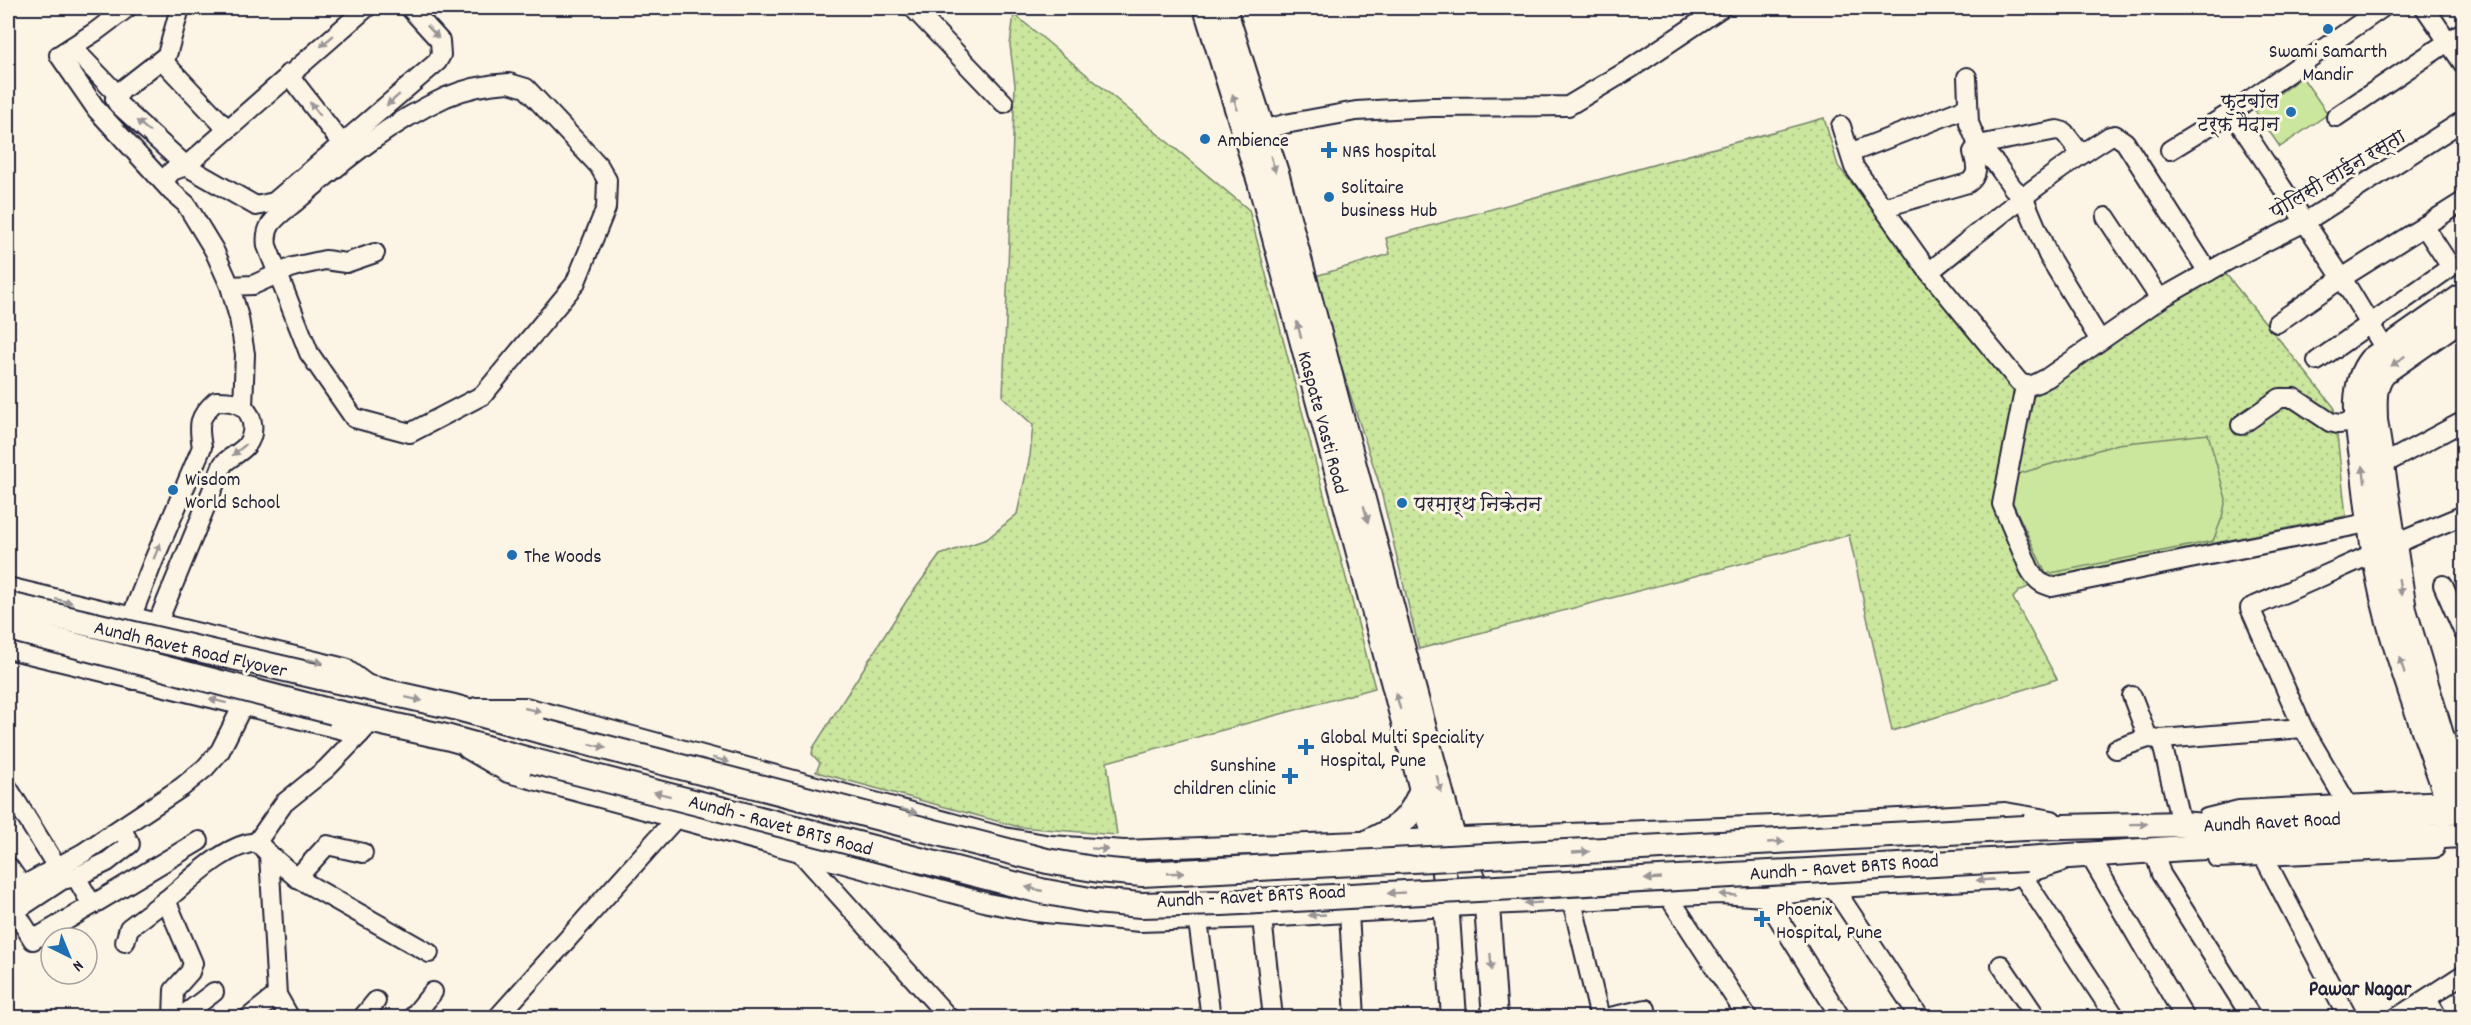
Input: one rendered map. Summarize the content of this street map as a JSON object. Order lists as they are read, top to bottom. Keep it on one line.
{"streets":{"main road":["Kaspate Vasti Road","Aundh Ravet Road Flyover","Aundh Ravet Road"],"street":["पोलिसी लाईन रस्ता","Aundh - Ravet BRTS Road"]},"crossings":[["Aundh Ravet Road","Aundh - Ravet BRTS Road"]],"districts":["Pawar Nagar"],"places":{"other":["Swami Samarth Mandir","फुटबॉल टर्फ मैदान","Ambience","Solitaire business Hub","Wisdom World School","परमार्थ निकेतन","The Woods"],"health":["NRS hospital","Global Multi Speciality Hospital, Pune","Sunshine children clinic","Phoenix Hospital, Pune"]},"north":"bottom right"}
